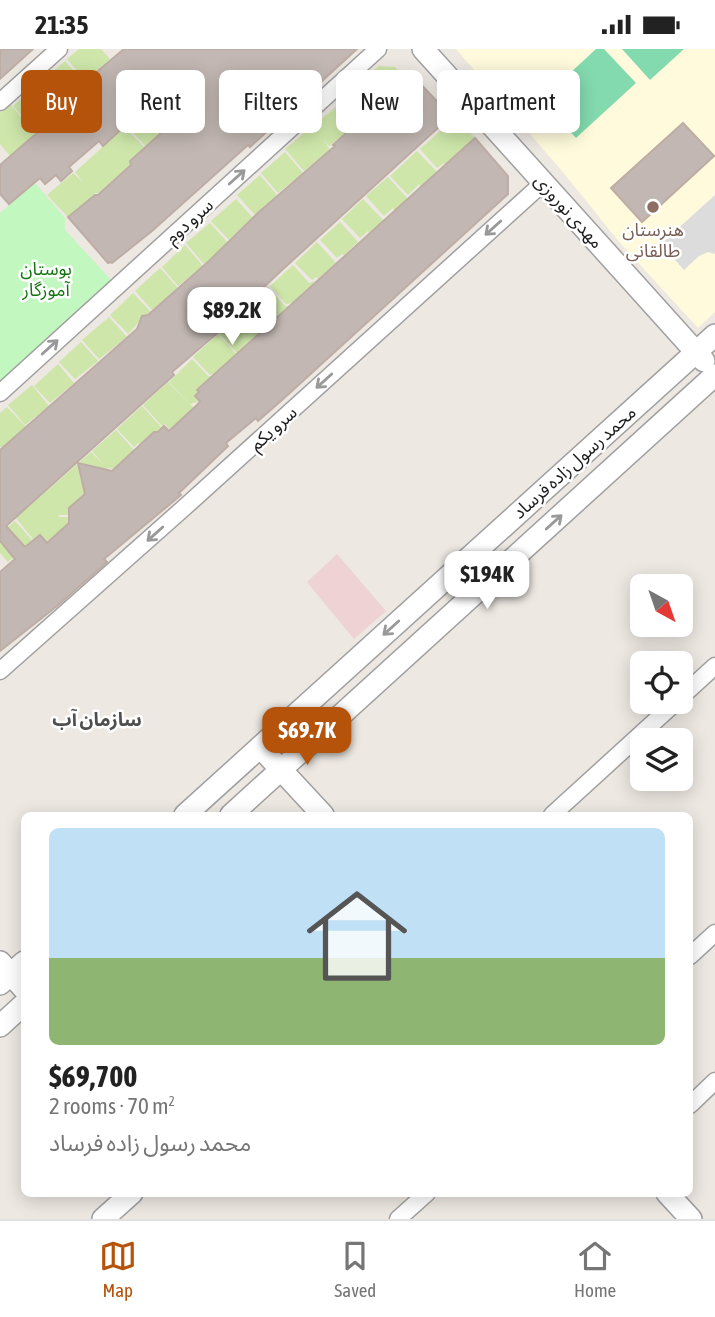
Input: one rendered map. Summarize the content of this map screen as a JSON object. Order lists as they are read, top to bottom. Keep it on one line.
{"streets":{"street":["مهدی نوروزی","سرو دوم","سرو یکم","محمد رسول زاده فرساد"]},"crossings":[["مهدی نوروزی","سرو یکم"],["مهدی نوروزی","محمد رسول زاده فرساد"]],"one_way":["سرو دوم","سرو یکم"],"districts":["سازمان آب"],"parks":["بوستان آموزگار"],"places":["هنرستان طالقانی"],"north":"bottom right","page":{"status":"21:35","chip":["Buy","Rent","Filters","New","Apartment"],"price":["$89.2K","$194K","$69.7K"],"list":[{"name":"$69,700","note":"2 rooms · 70 m² · محمد رسول زاده فرساد"}],"tabs":["Map","Saved","Home"]}}
